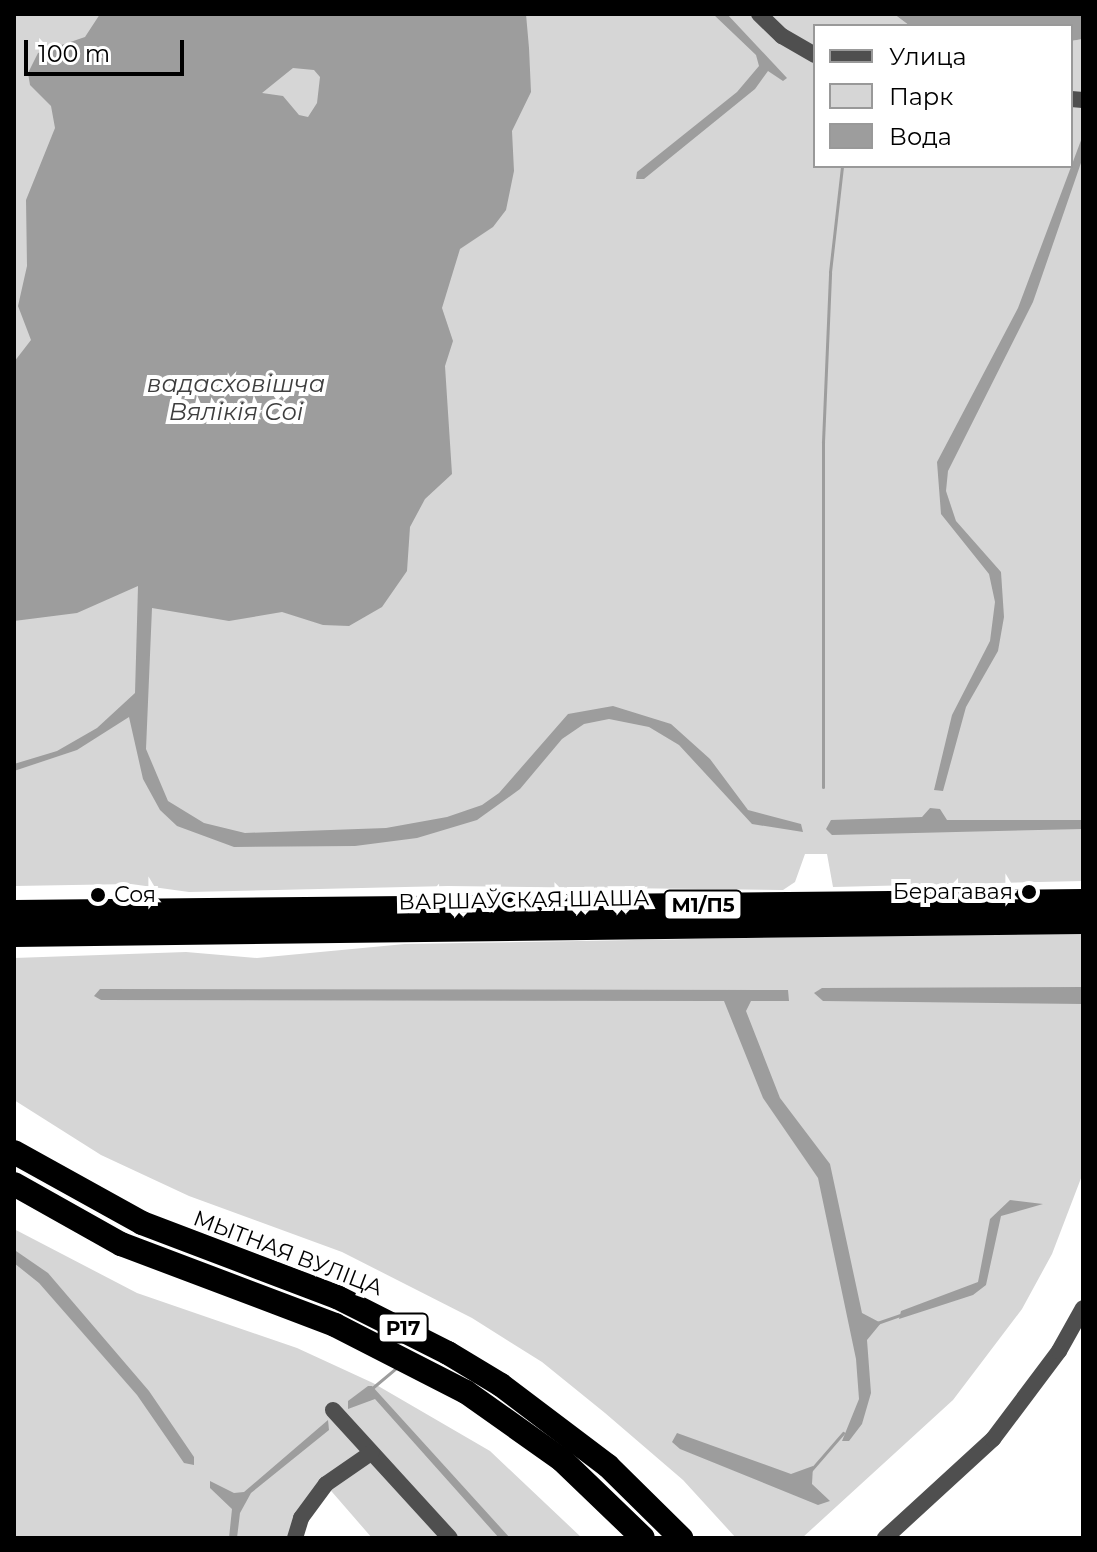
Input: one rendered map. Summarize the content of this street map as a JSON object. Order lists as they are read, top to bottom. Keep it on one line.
{"streets":{"highway":["ВАРШАЎСКАЯ ШАША","М1/П5","МЫТНАЯ ВУЛІЦА","Р17"]},"water":["вадасховішча Вялікія Соі"],"places":["Берагавая","Соя"],"legend":["Улица","Парк","Вода"],"scale_bar":"100 m"}
